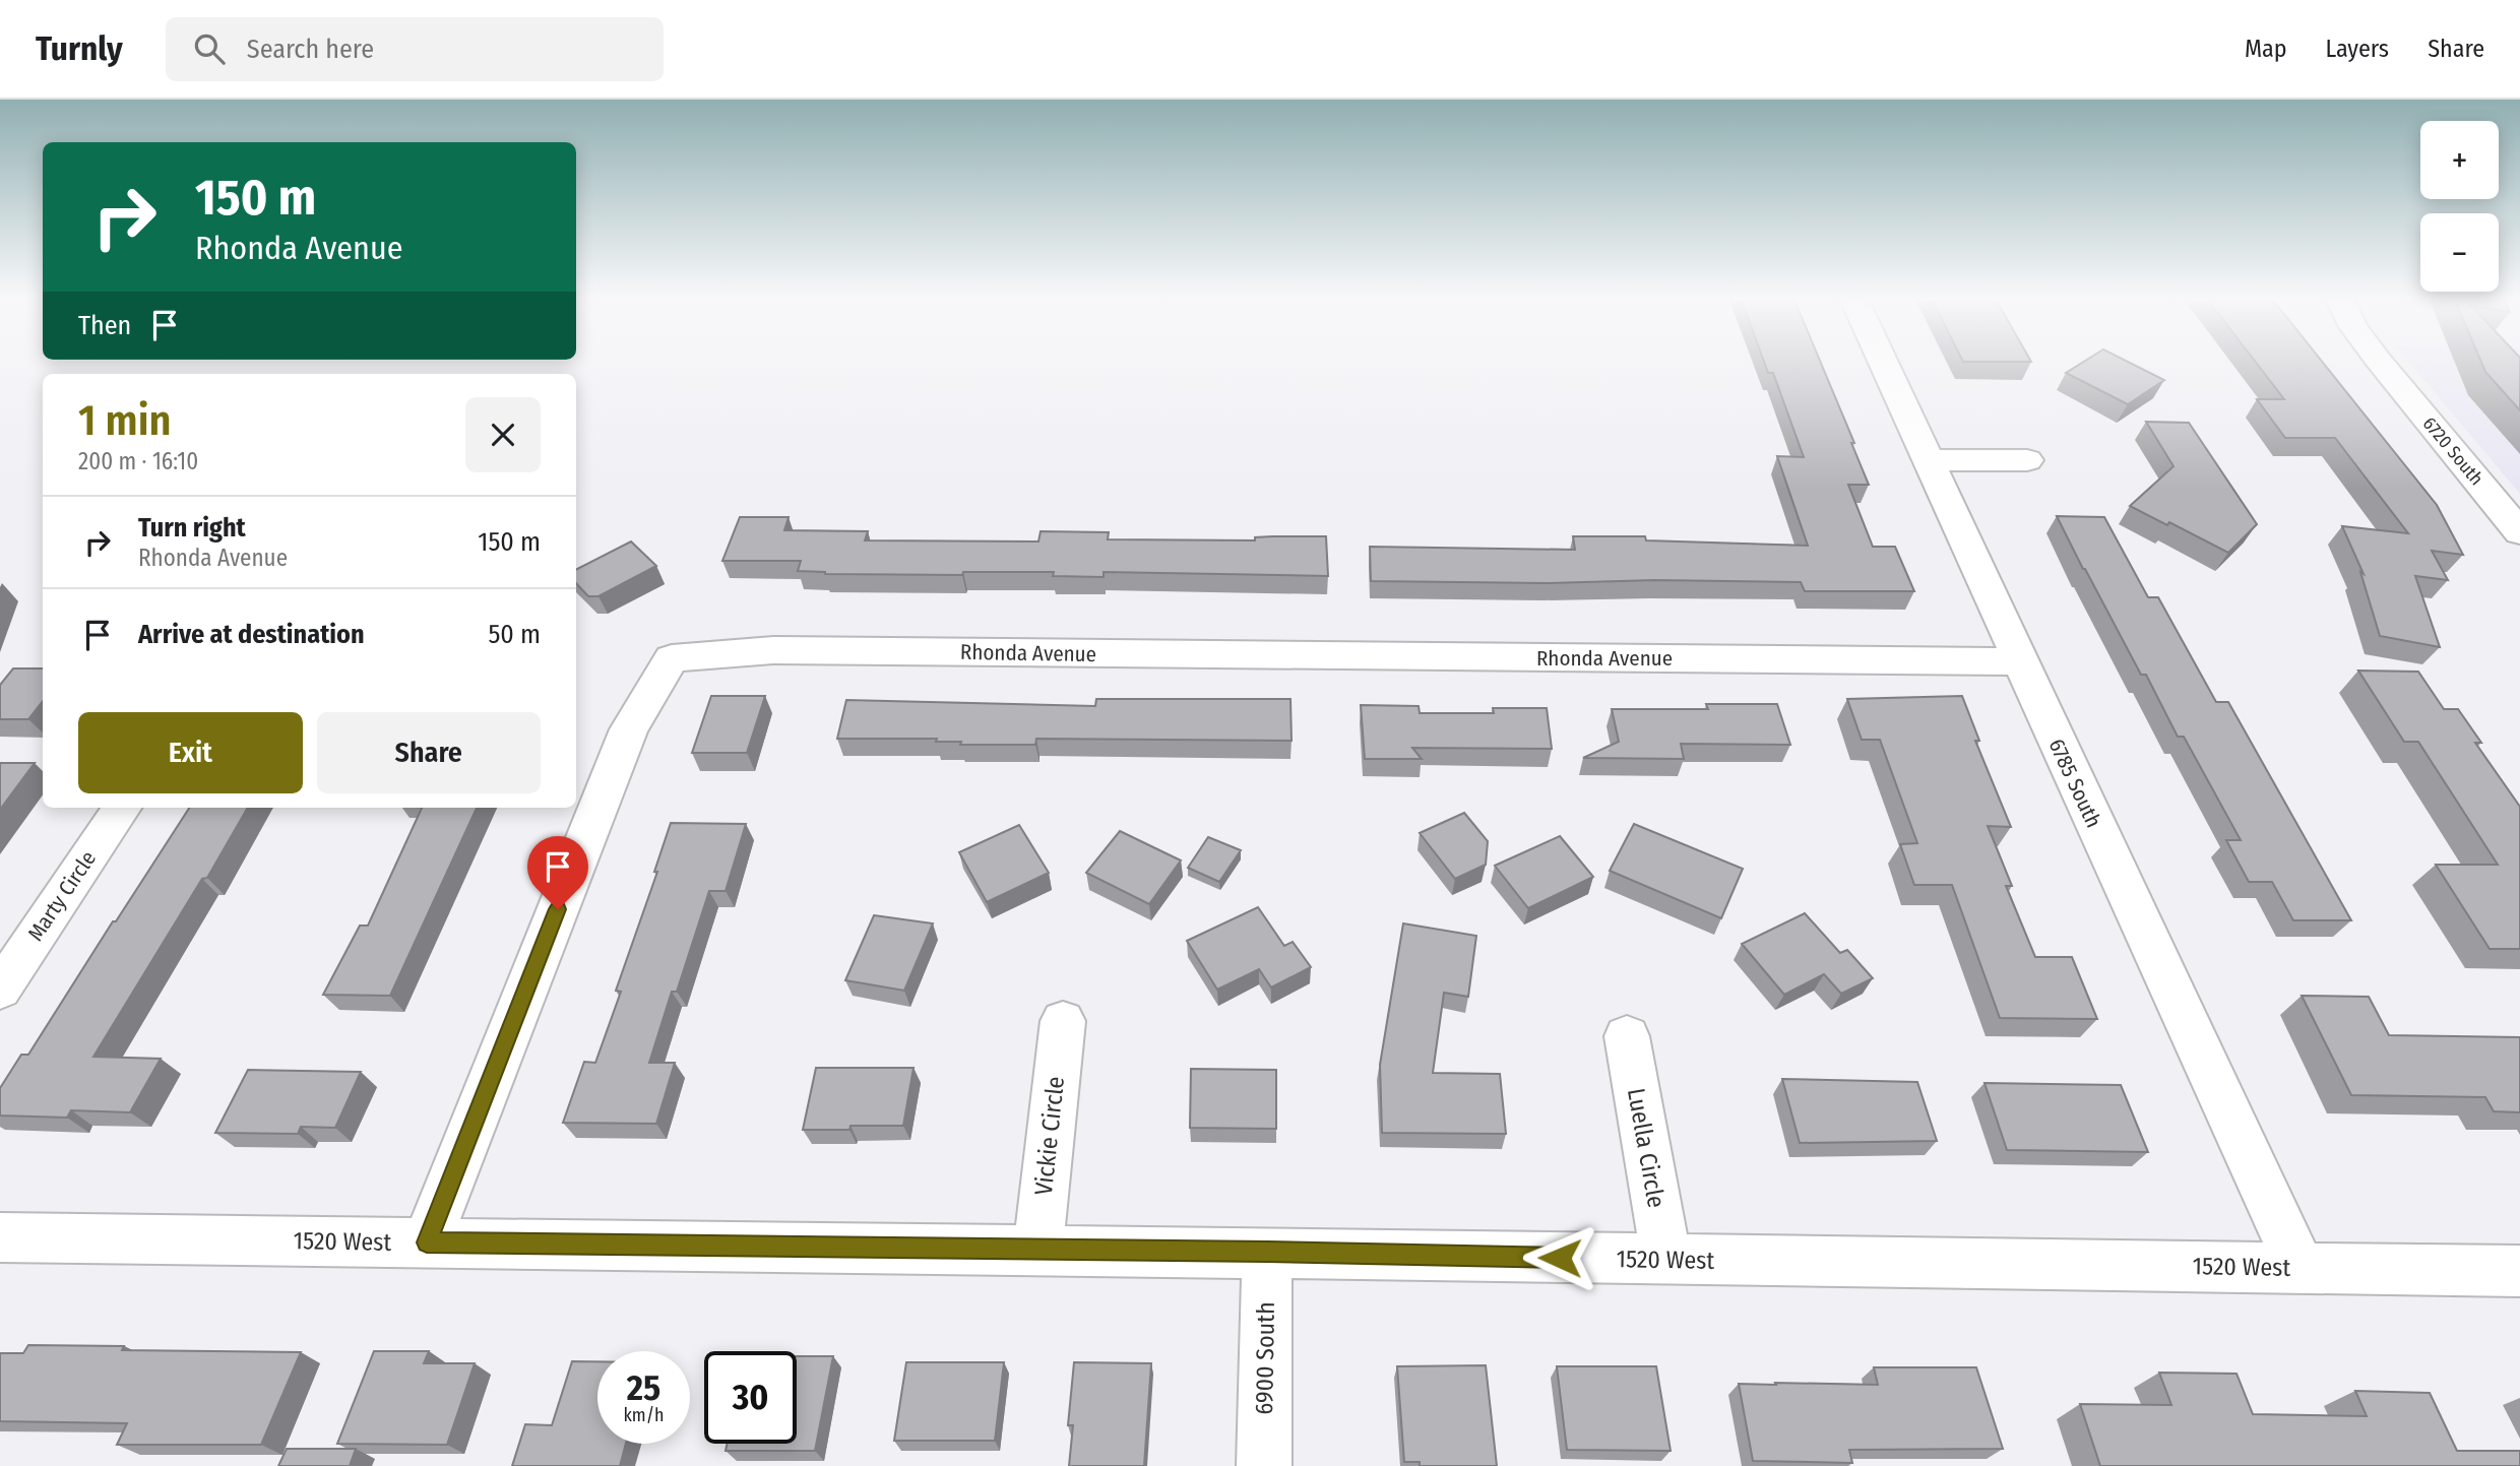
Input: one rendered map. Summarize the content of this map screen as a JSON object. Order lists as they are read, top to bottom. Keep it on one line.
{"streets":{"street":["6720 South","Rhonda Avenue","6785 South","Marty Circle","Vickie Circle","Luella Circle","1520 West","6900 South"]},"crossings":[["Rhonda Avenue","6785 South"],["Rhonda Avenue","1520 West"],["6785 South","1520 West"],["Vickie Circle","1520 West"],["Luella Circle","1520 West"],["1520 West","6900 South"]],"page":{"header":"Turnly","search":"Search here","nav":["Map","Layers","Share"],"map_buttons":["+","−"],"turn":["150 m","Rhonda Avenue"],"then":"Then","heading":["1 min","200 m · 16:10"],"list":[{"name":"Turn right","note":"Rhonda Avenue","value":"150 m"},{"name":"Arrive at destination","value":"50 m"}],"buttons":["Exit","Share"],"speed":"25 km/h","limit":"30"}}
